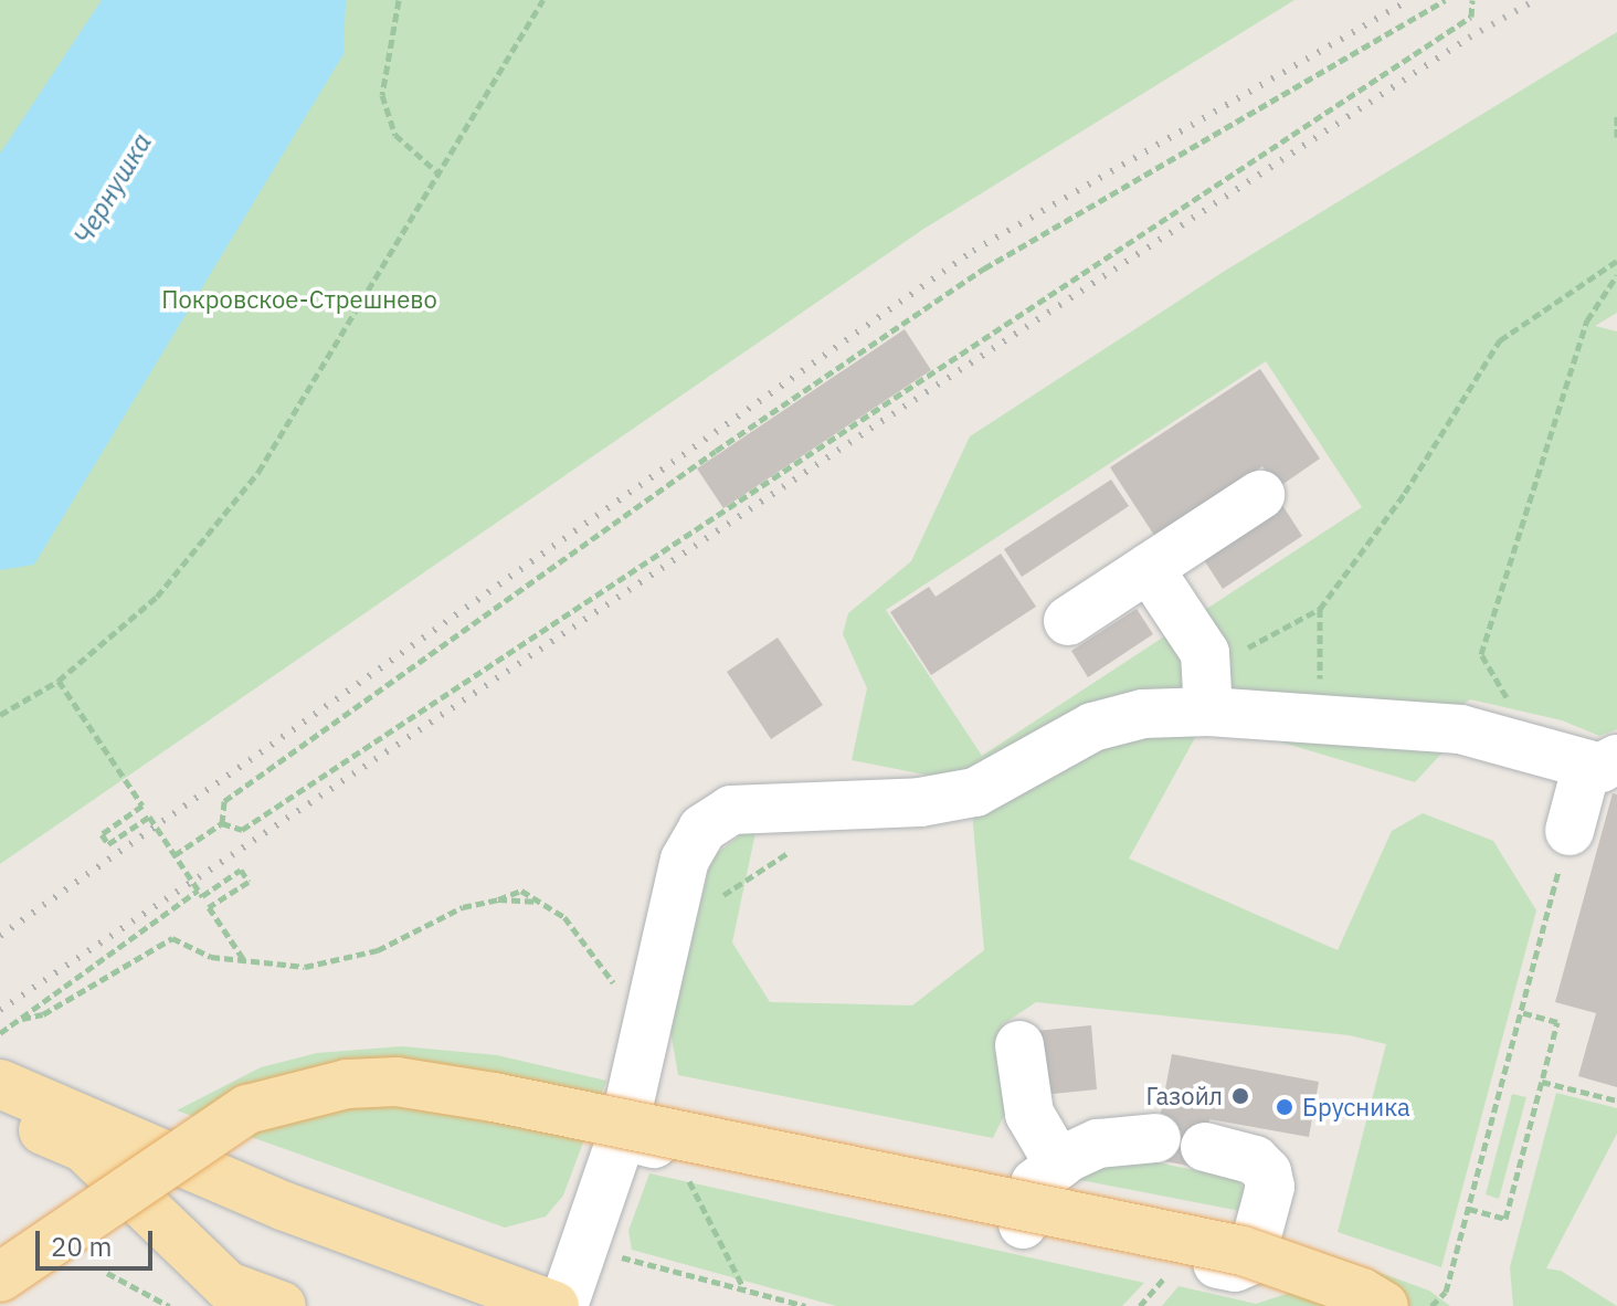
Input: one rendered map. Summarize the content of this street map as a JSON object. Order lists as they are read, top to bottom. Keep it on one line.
{"water":["Чернушка"],"parks":["Покровское-Стрешнево"],"places":["Газойл","Брусника"],"scale_bar":"20 m"}
